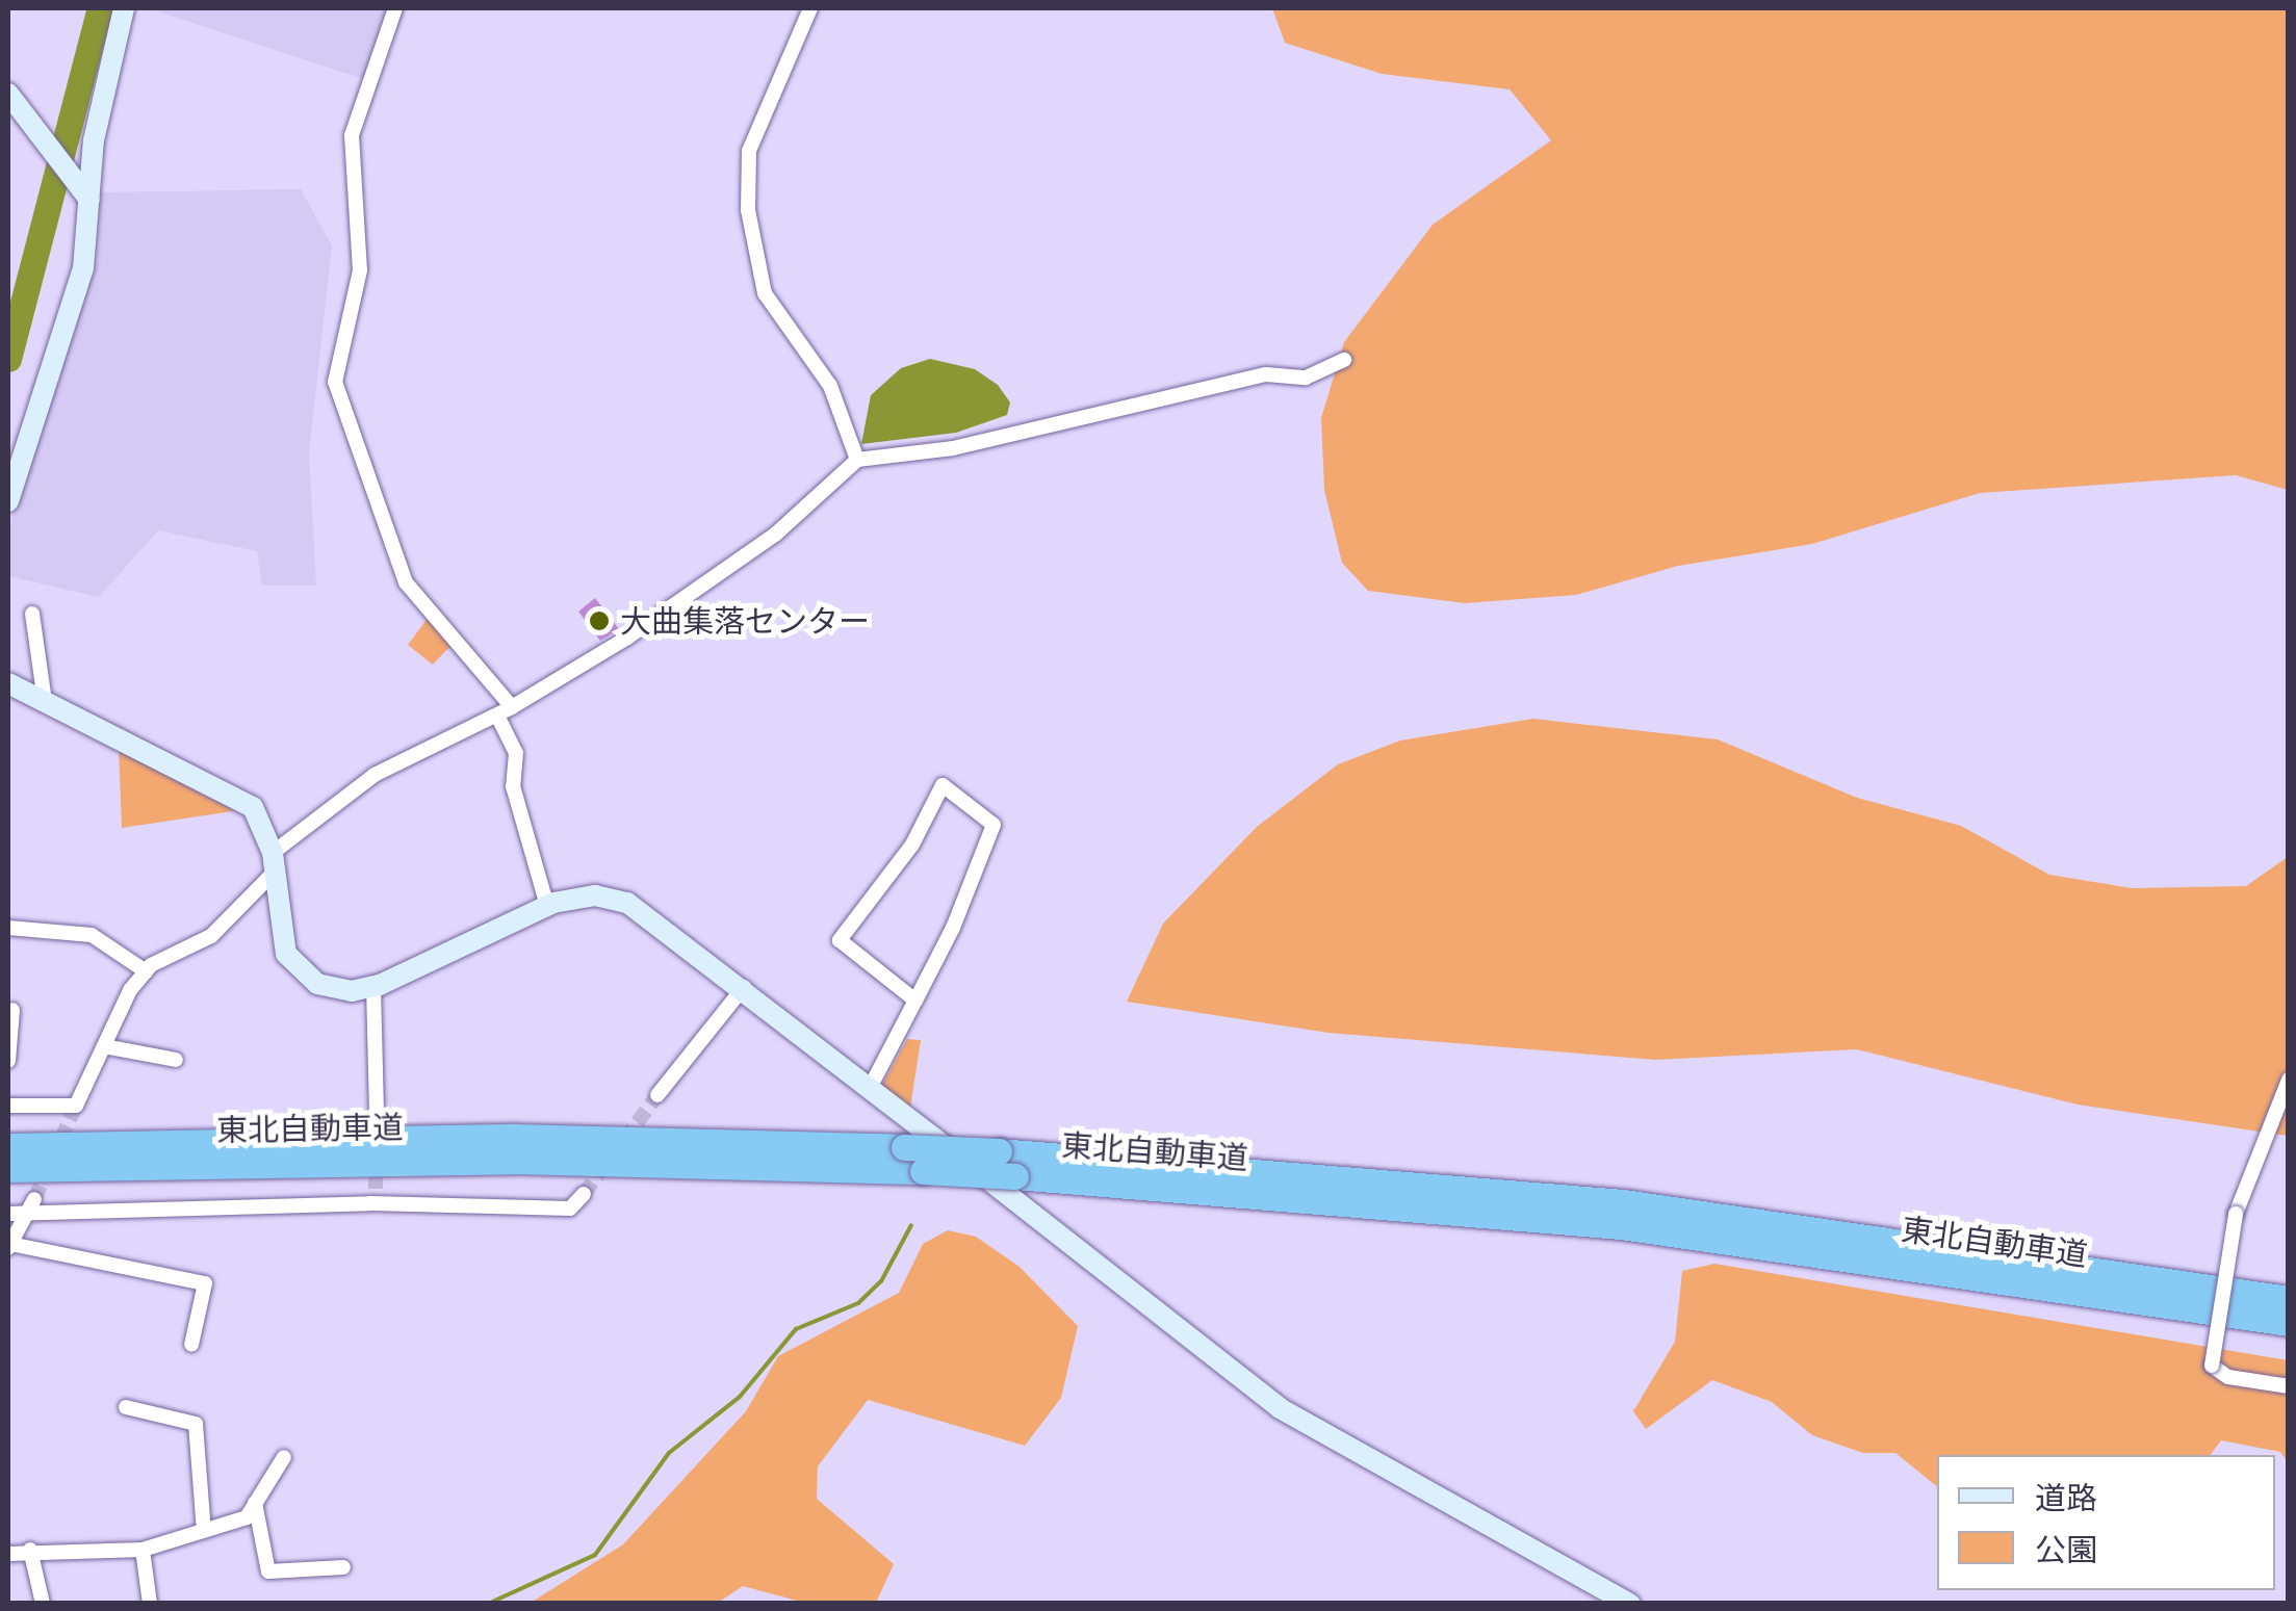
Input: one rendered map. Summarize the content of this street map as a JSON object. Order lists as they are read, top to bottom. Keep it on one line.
{"streets":{"highway":["東北自動車道"]},"places":["大曲集落センター"],"legend":["道路","公園"]}
